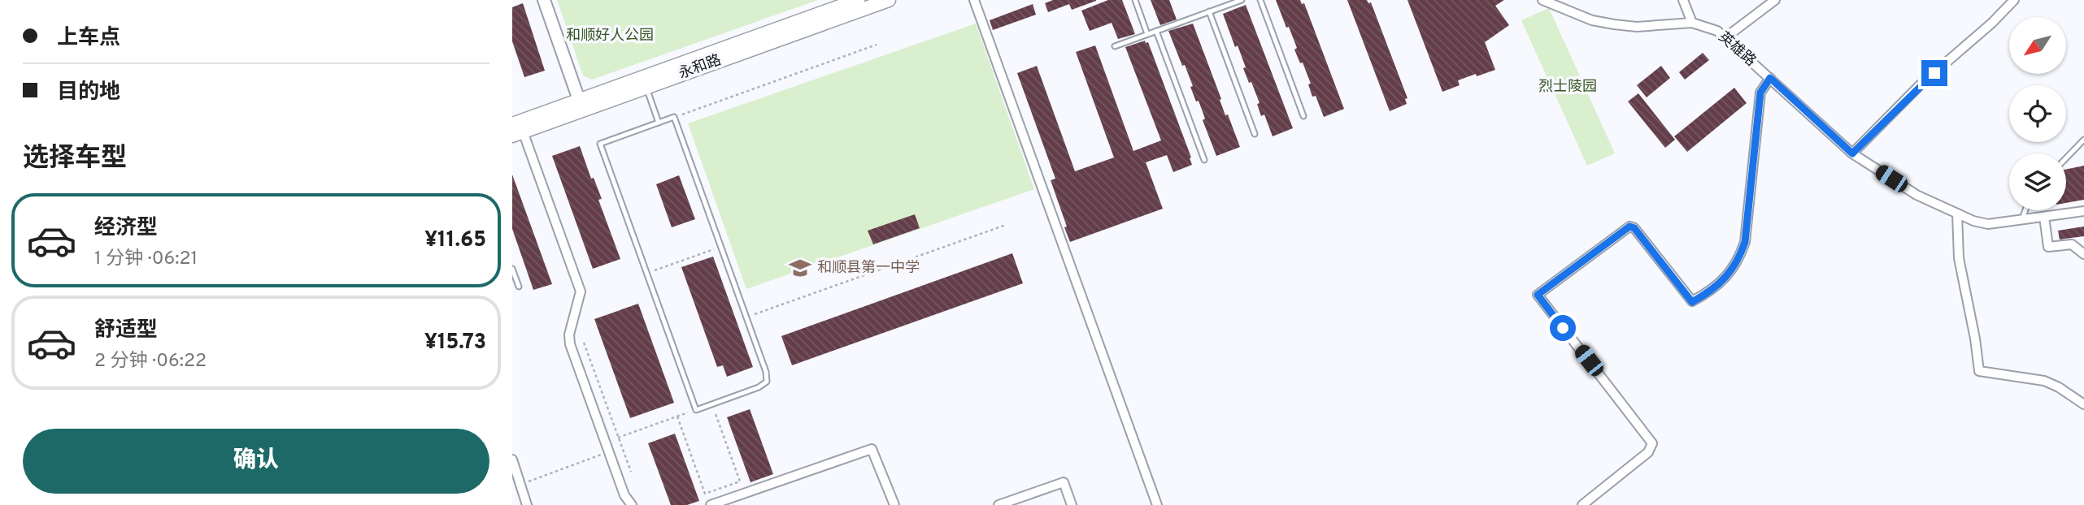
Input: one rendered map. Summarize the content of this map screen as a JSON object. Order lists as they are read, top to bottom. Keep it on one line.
{"streets":{"main road":["永和路"],"street":["英雄路"]},"parks":["和顺好人公园","烈士陵园"],"places":{"school or university":["和顺县第一中学"]},"north":"bottom left","page":{"banner":["上车点","目的地"],"heading":"选择车型","list":[{"name":"经济型","note":"1 分钟 · 06:21","value":"¥11.65"},{"name":"舒适型","note":"2 分钟 · 06:22","value":"¥15.73"}],"buttons":"确认"}}
